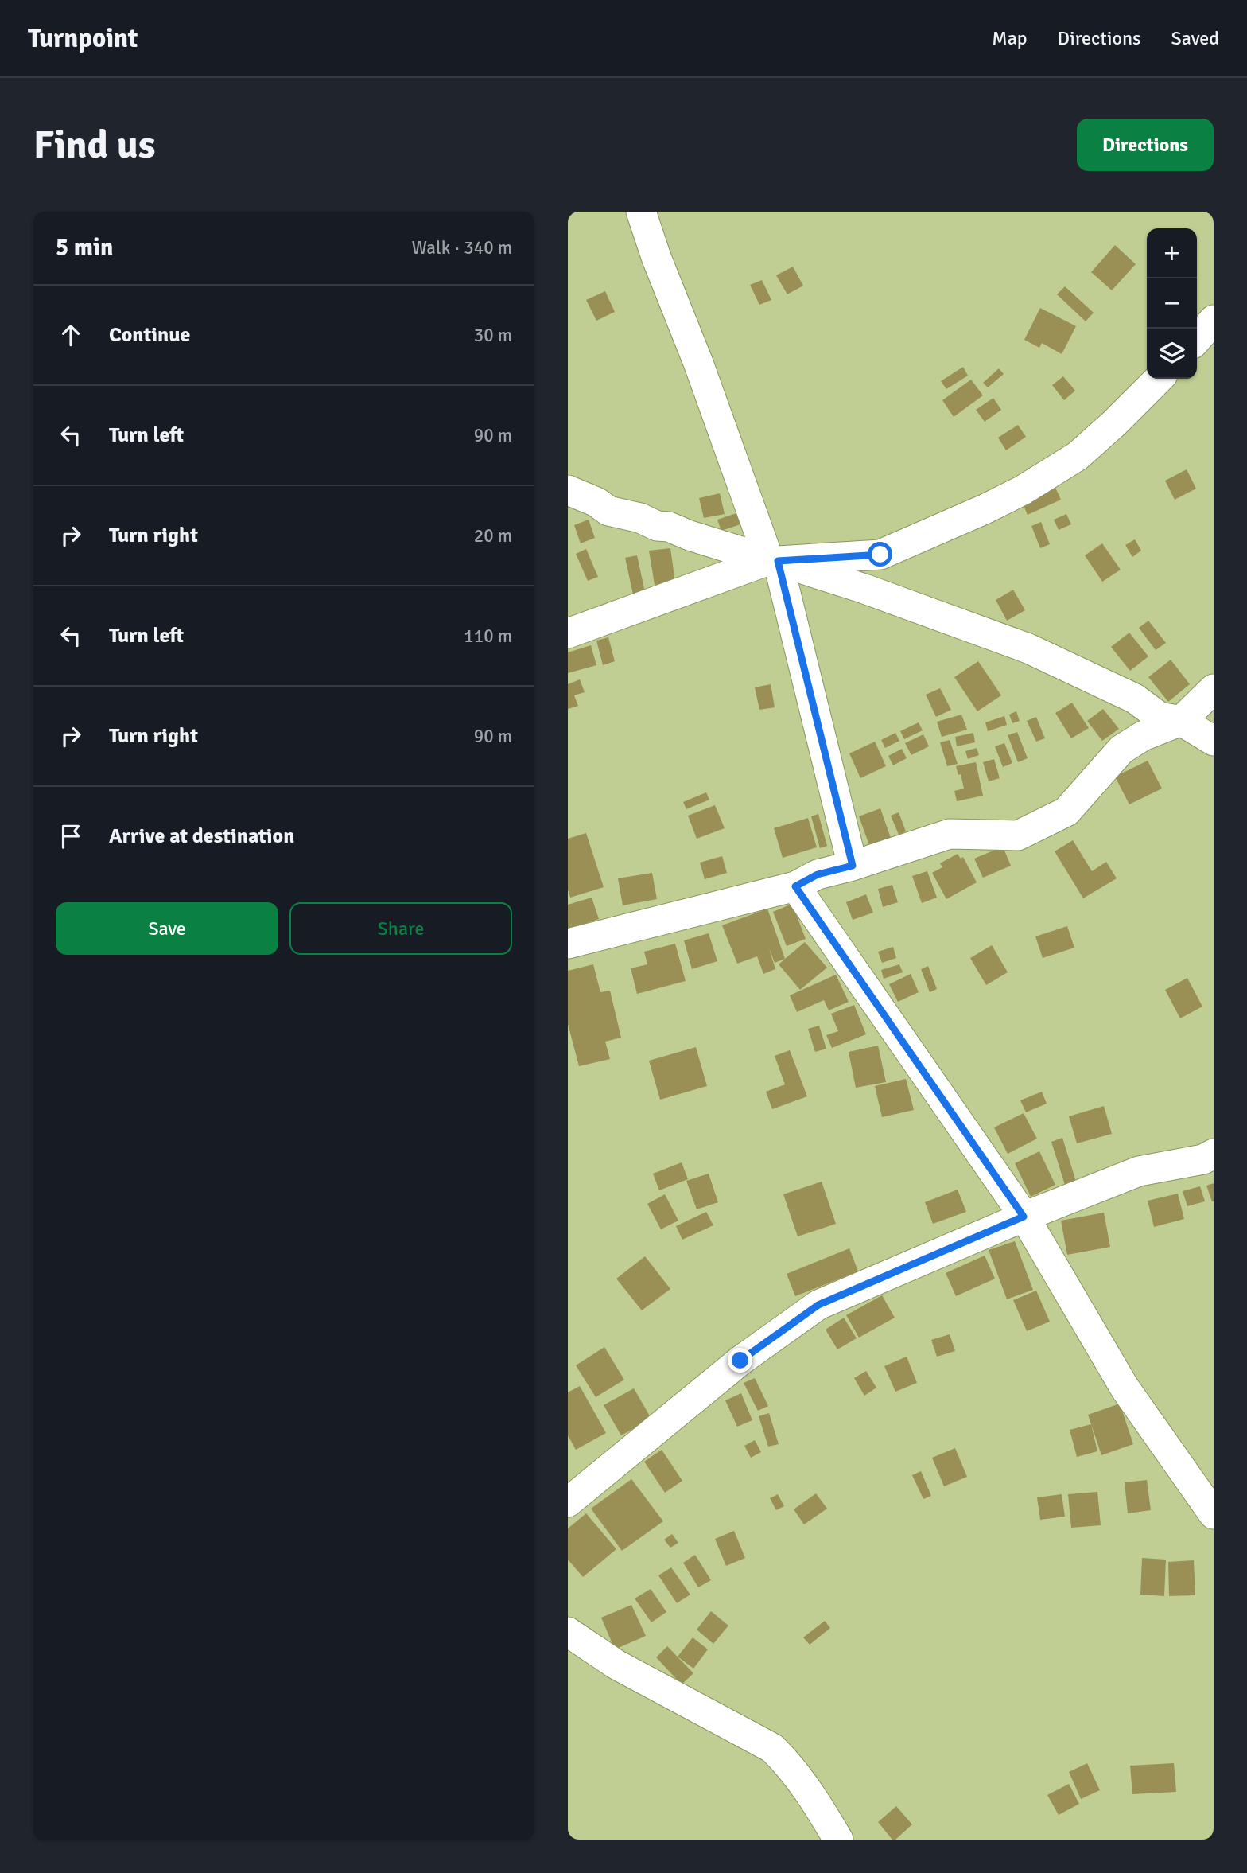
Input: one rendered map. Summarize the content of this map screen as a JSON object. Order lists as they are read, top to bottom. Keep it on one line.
{"page":{"header":"Turnpoint","nav":["Map","Directions","Saved"],"buttons":["Directions",["Save","Share"]],"title":"Find us","heading":["5 min","Walk · 340 m"],"map_buttons":["+","−"],"list":[["Continue","30 m"],["Turn left","90 m"],["Turn right","20 m"],["Turn left","110 m"],["Turn right","90 m"],"Arrive at destination"]}}
